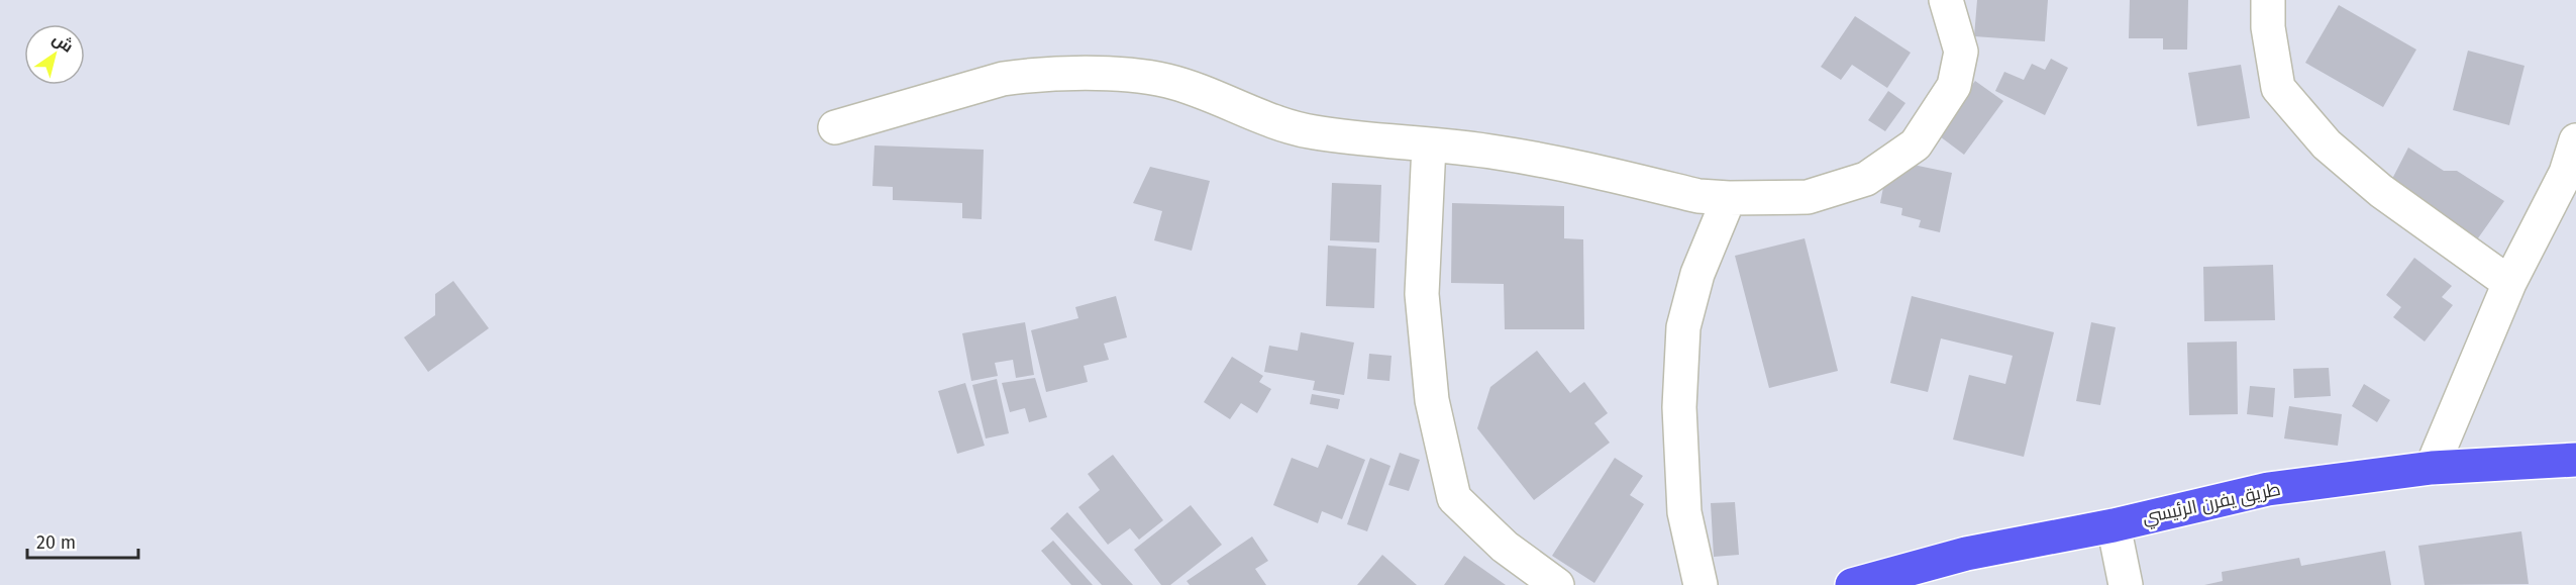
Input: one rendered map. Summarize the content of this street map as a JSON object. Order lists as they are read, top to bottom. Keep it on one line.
{"streets":{"main road":["طريق يفرن الرئيسي"]},"scale_bar":"20 m","north":"top right"}
